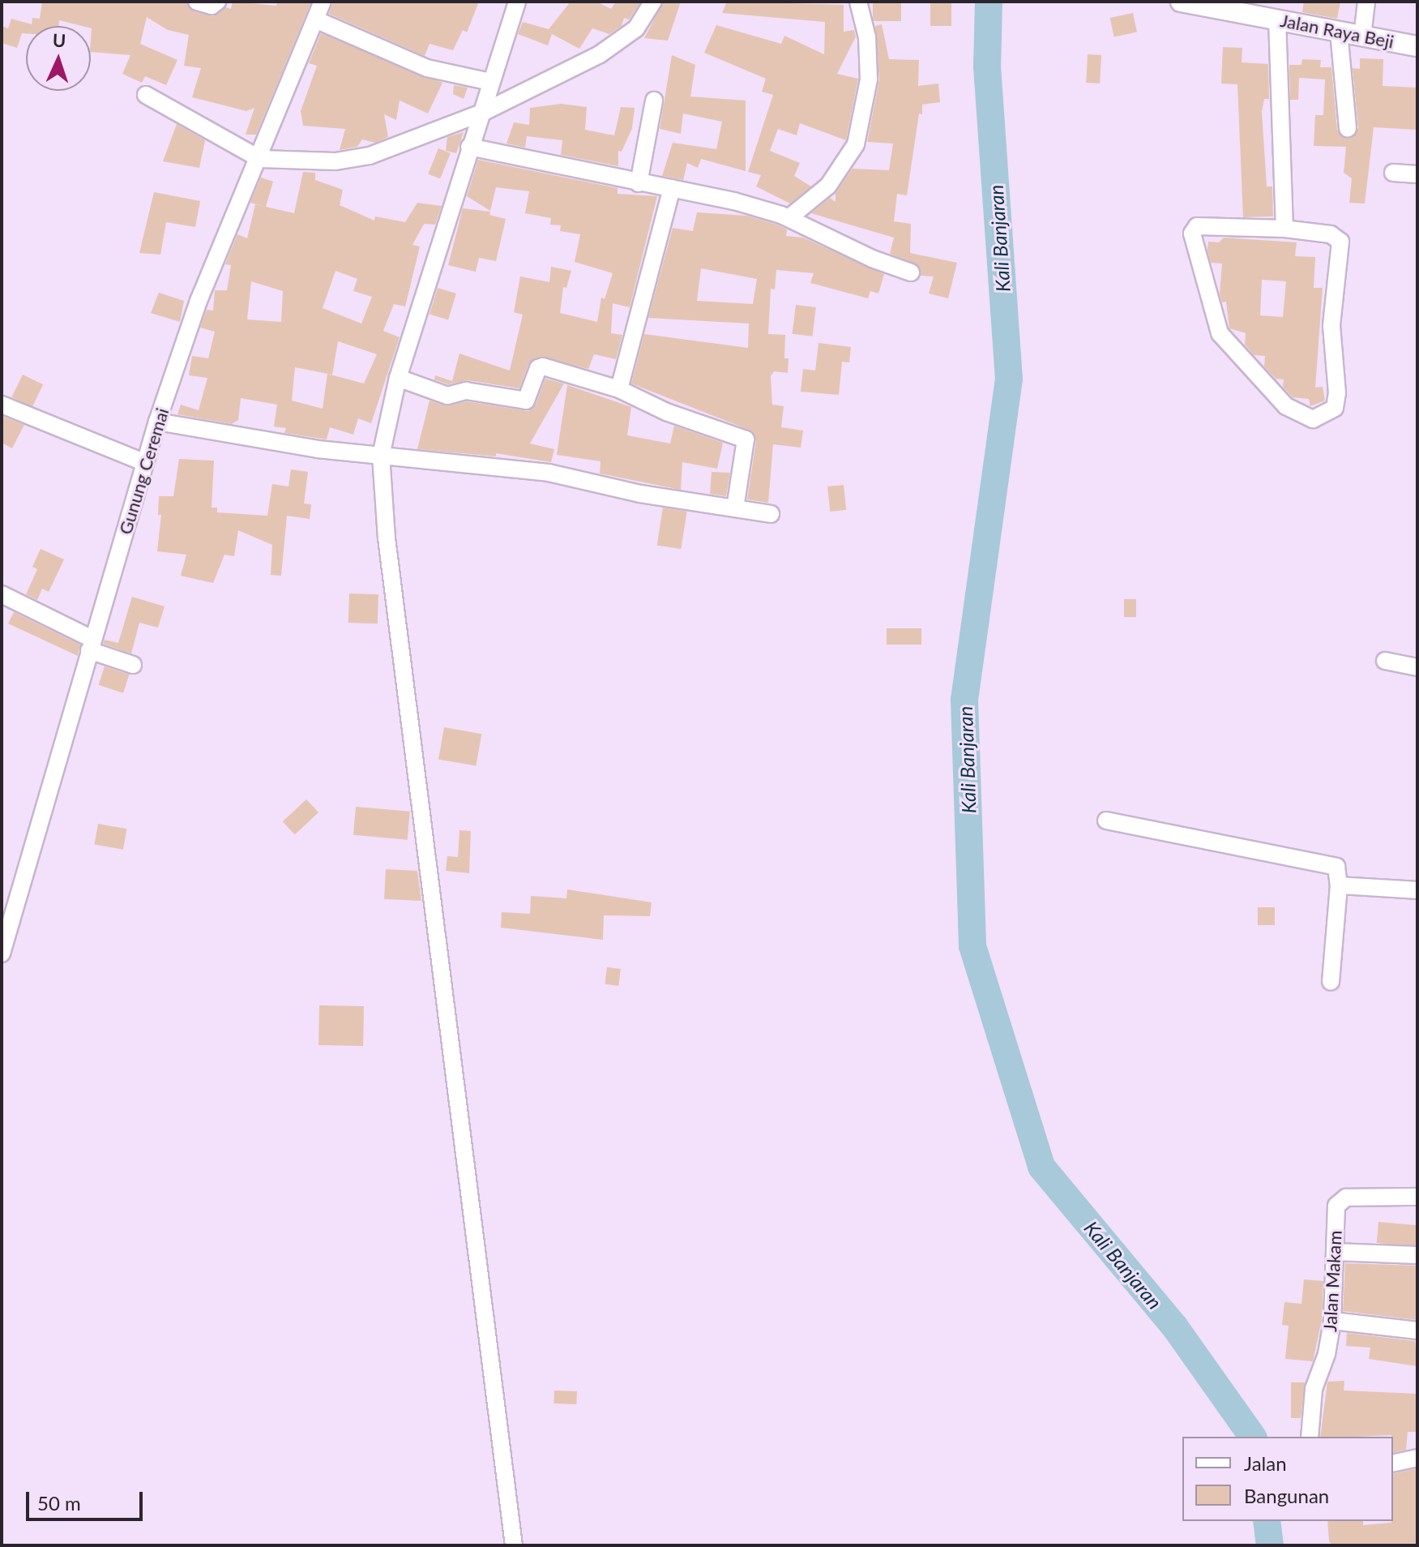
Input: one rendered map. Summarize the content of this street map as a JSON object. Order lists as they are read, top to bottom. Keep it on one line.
{"streets":{"street":["Jalan Raya Beji","Gunung Ceremai","Jalan Makam"]},"water":["Kali Banjaran"],"legend":["Jalan","Bangunan"],"scale_bar":"50 m","north":"top"}
